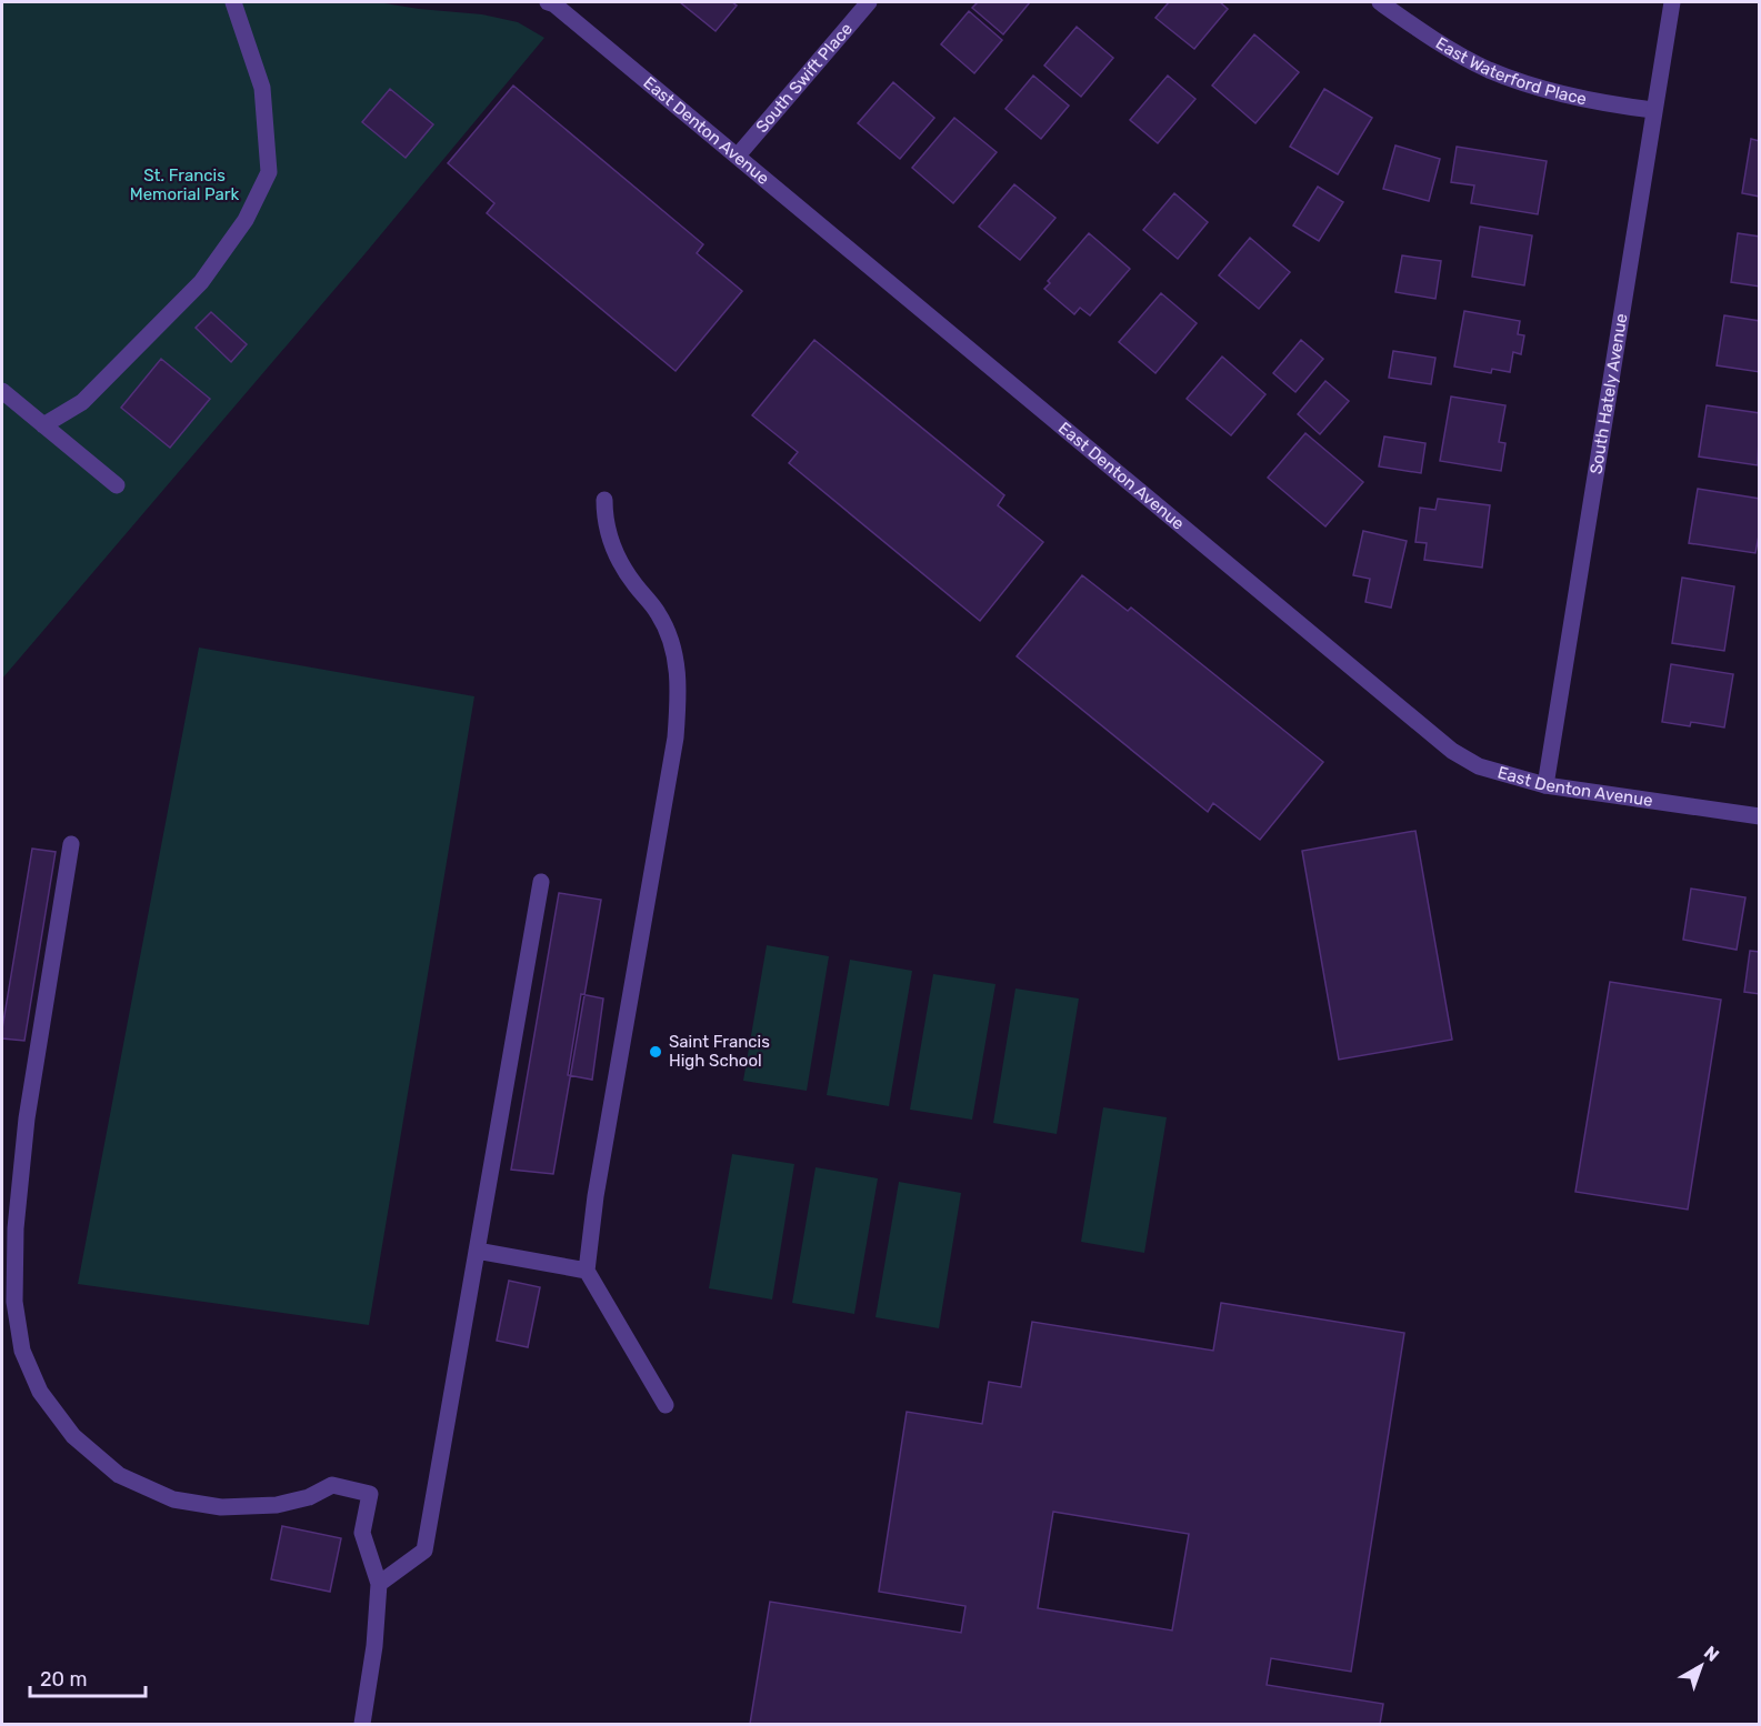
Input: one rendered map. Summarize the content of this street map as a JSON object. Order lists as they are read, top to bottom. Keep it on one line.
{"streets":{"street":["East Waterford Place","South Swift Place","East Denton Avenue","South Hately Avenue"]},"crossings":[["East Waterford Place","South Hately Avenue"],["South Swift Place","East Denton Avenue"],["East Denton Avenue","South Hately Avenue"]],"parks":["St. Francis Memorial Park"],"places":["Saint Francis High School"],"scale_bar":"20 m","north":"top right"}
